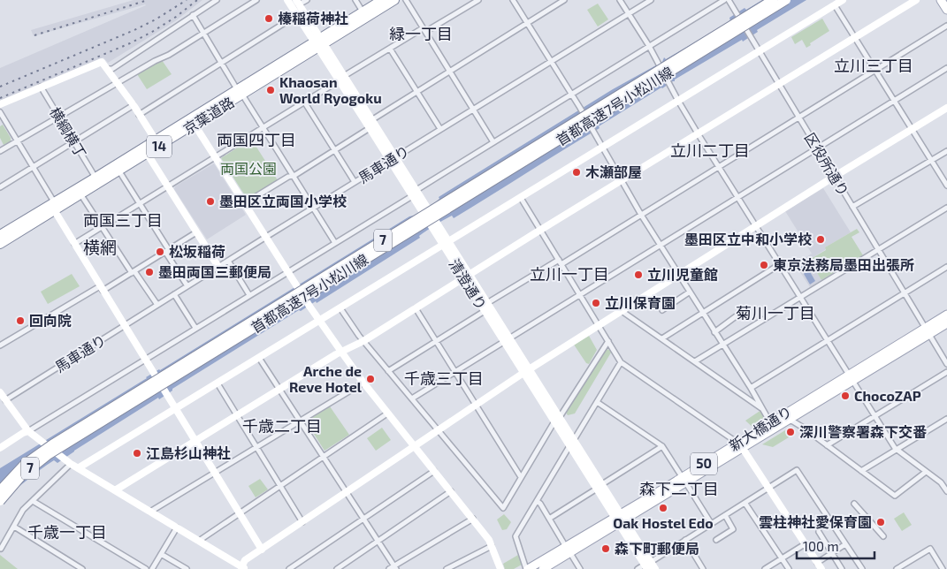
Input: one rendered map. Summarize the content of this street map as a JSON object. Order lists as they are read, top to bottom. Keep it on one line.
{"streets":{"highway":["首都高速7号小松川線","京葉道路","14","7"],"main road":["新大橋通り","50"],"street":["横綱横丁","馬車通り","区役所通り","清澄通り"]},"crossings":[["京葉道路","横綱横丁"],["京葉道路","清澄通り"],["馬車通り","清澄通り"],["区役所通り","新大橋通り"],["清澄通り","新大橋通り"]],"districts":["緑一丁目","立川三丁目","両国四丁目","立川二丁目","両国三丁目","横網","立川一丁目","菊川一丁目","千歳三丁目","千歳二丁目","森下二丁目","千歳一丁目"],"parks":["両国公園"],"places":["榛稲荷神社","Khaosan World Ryogoku","木瀬部屋","墨田区立両国小学校","墨田区立中和小学校","松坂稲荷","東京法務局墨田出張所","墨田両国三郵便局","立川児童館","立川保育園","回向院","Arche de Reve Hotel","ChocoZAP","深川警察署森下交番","江島杉山神社","Oak Hostel Edo","雲柱神社愛保育園","森下町郵便局"],"scale_bar":"100 m"}
